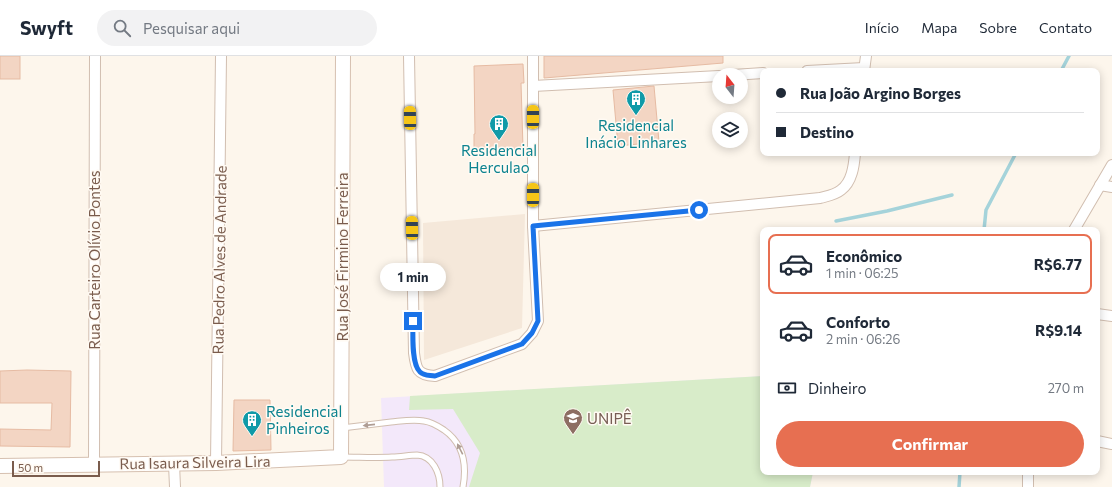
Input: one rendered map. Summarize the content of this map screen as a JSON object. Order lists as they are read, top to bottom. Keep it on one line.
{"streets":{"main road":["Rua José Firmino Ferreira","Rua Isaura Silveira Lira"],"street":["Rua Carteiro Olívio Pontes","Rua Pedro Alves de Andrade"]},"crossings":[["Rua José Firmino Ferreira","Rua Isaura Silveira Lira"],["Rua Carteiro Olívio Pontes","Rua Isaura Silveira Lira"],["Rua Pedro Alves de Andrade","Rua Isaura Silveira Lira"]],"places":{"building":["Residencial Inácio Linhares","Residencial Herculao","Residencial Pinheiros"],"school or university":["UNIPÊ"]},"scale_bar":"50 m","north":"top","page":{"header":"Swyft","search":"Pesquisar aqui","nav":["Início","Mapa","Sobre","Contato"],"banner":["Rua João Argino Borges","Destino"],"list":[{"name":"Econômico","note":"1 min · 06:25","value":"R$6.77"},{"name":"Conforto","note":"2 min · 06:26","value":"R$9.14"}],"bubble":"1 min","pay":["Dinheiro","270 m"],"buttons":"Confirmar","scale":"50 m"}}
